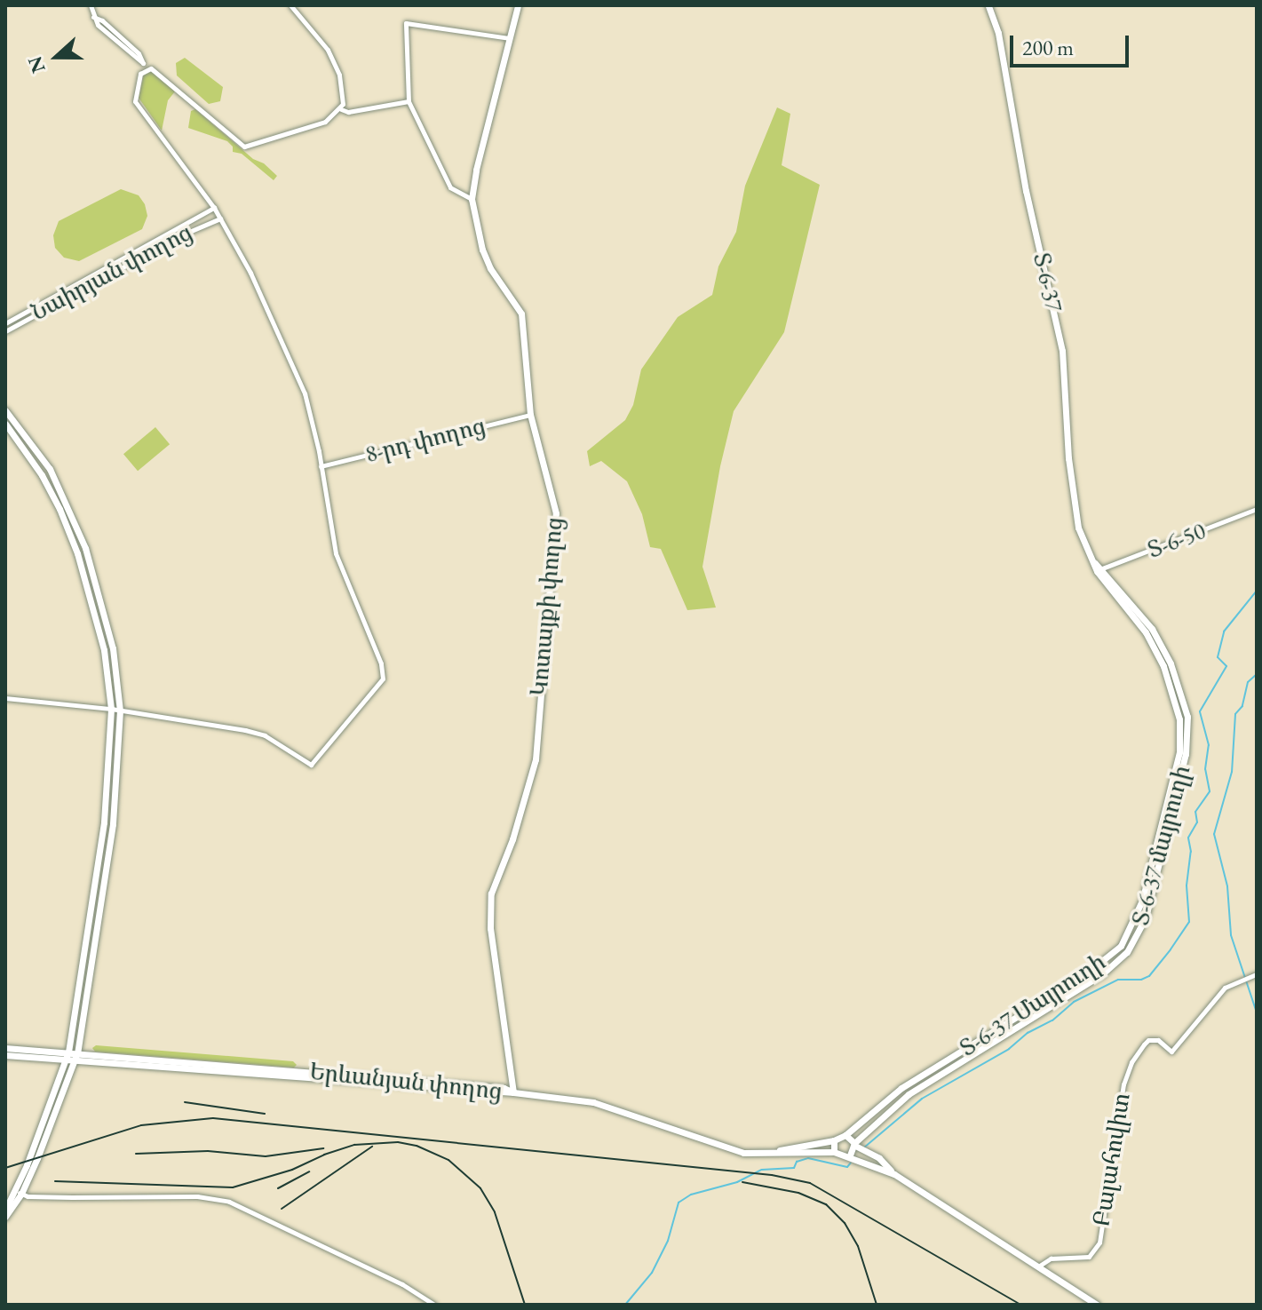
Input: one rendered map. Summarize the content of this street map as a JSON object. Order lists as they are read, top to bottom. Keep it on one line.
{"streets":{"main road":["Տ-6-37","Կոտայքի փողոց","Տ-6-37 մայրուղի","Տ-6-37 Մայրուղի","Երևանյան փողոց"],"street":["Նաիրյան փողոց","8-րդ փողոց","Տ-6-50","Բալահովիտ"]},"crossings":[["Տ-6-37","Տ-6-37 մայրուղի"],["8-րդ փողոց","Կոտայքի փողոց"],["Տ-6-50","Տ-6-37 մայրուղի"],["Կոտայքի փողոց","Երևանյան փողոց"],["Տ-6-37 մայրուղի","Տ-6-37 Մայրուղի"]],"scale_bar":"200 m","north":"left"}
